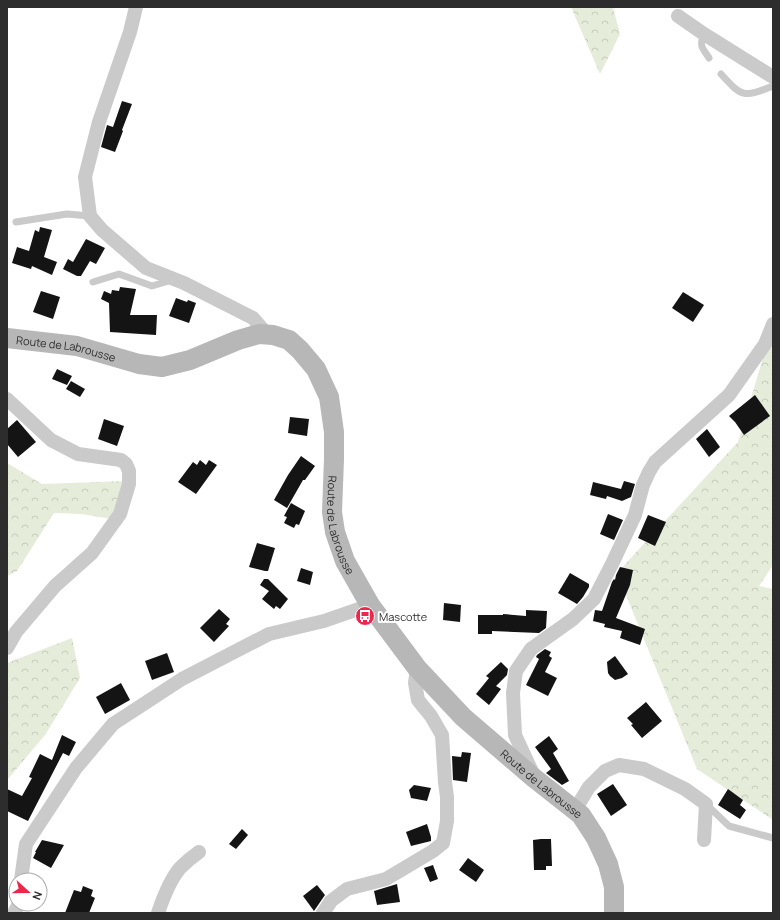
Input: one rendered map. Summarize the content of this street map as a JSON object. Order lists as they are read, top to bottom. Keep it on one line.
{"streets":{"street":["Route de Labrousse"]},"places":{"bus stop":["Mascotte"]},"north":"right"}
